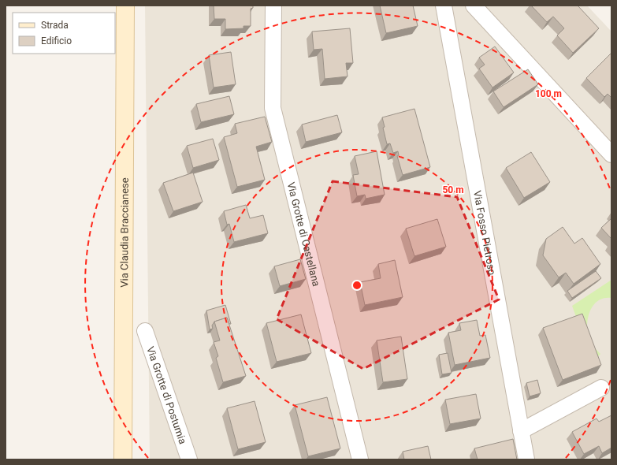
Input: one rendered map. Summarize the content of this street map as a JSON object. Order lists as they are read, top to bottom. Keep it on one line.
{"streets":{"main road":["Via Claudia Braccianese"],"street":["Via Fosso Pietroso","Via Grotte di Castellana","Via Grotte di Postumia"]},"legend":["Strada","Edificio"],"rings":["100 m","50 m"]}
